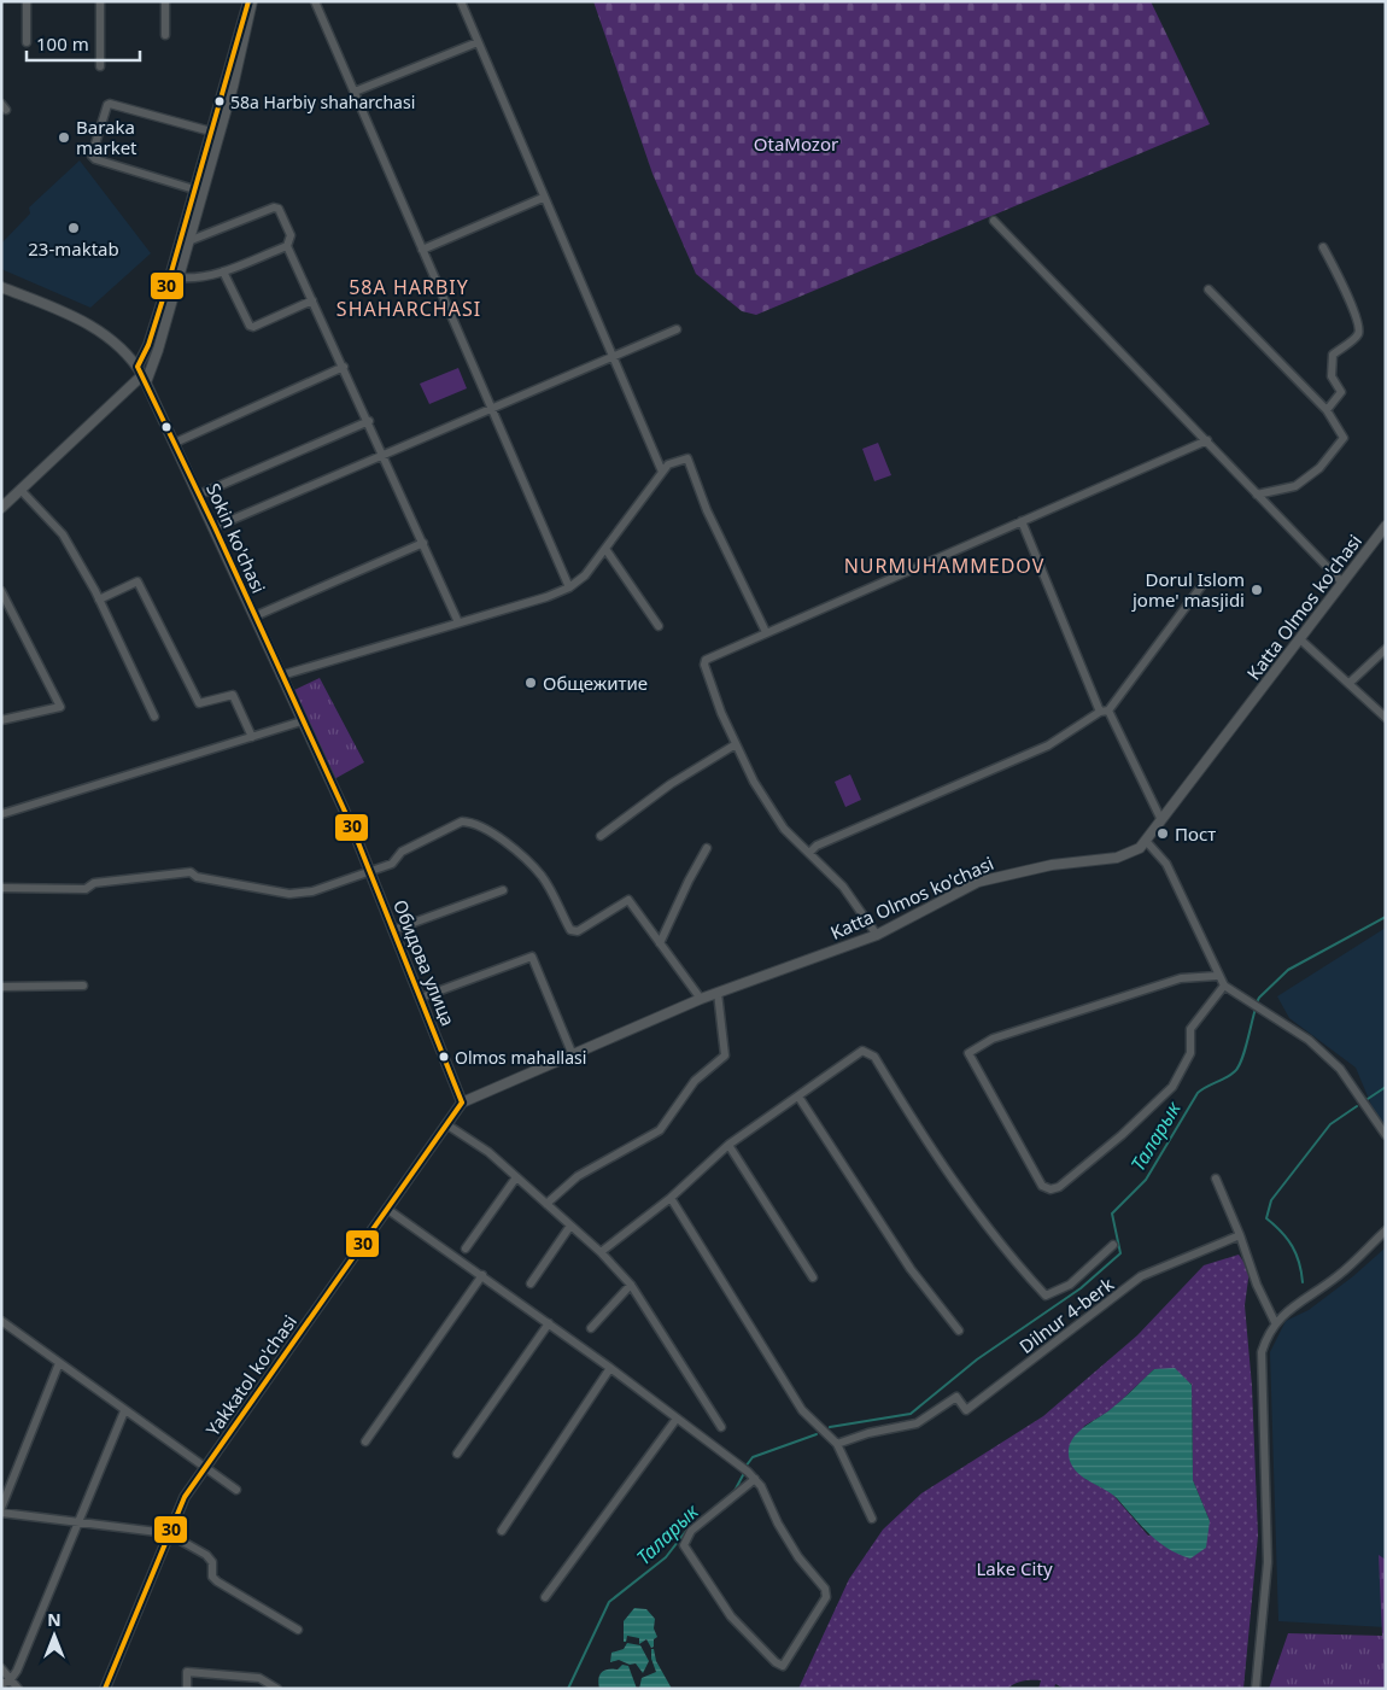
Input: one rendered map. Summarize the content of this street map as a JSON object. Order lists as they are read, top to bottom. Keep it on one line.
{"streets":{"street":["Sokin ko'chasi","Katta Olmos ko'chasi","Обидова улица","Dilnur 4-berk","Yakkatol ko'chasi"]},"crossings":[["Sokin ko'chasi","Обидова улица"],["Katta Olmos ko'chasi","Обидова улица"],["Katta Olmos ko'chasi","Yakkatol ko'chasi"],["Обидова улица","Yakkatol ko'chasi"]],"districts":["58A HARBIY SHAHARCHASI","NURMUHAMMEDOV"],"water":["Таларык"],"parks":["OtaMozor","Lake City"],"places":["58a Harbiy shaharchasi","Baraka market","23-maktab","Dorul Islom jome' masjidi","Общежитие","Пост","Olmos mahallasi"],"lines":["transit line 30"],"scale_bar":"100 m","north":"top"}
